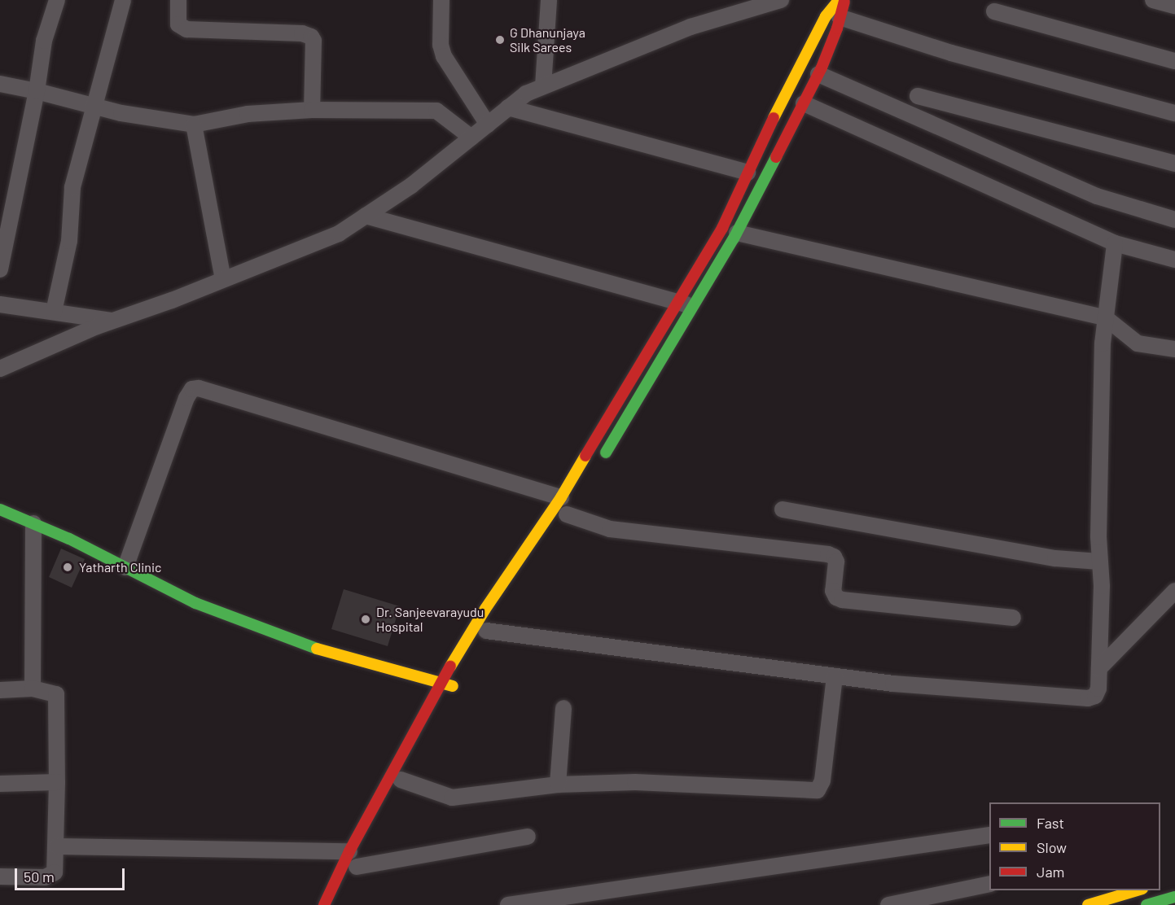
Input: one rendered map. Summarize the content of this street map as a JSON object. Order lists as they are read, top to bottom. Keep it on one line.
{"places":["G Dhanunjaya Silk Sarees","Yatharth Clinic","Dr. Sanjeevarayudu Hospital"],"legend":["Fast","Slow","Jam"],"scale_bar":"50 m"}
